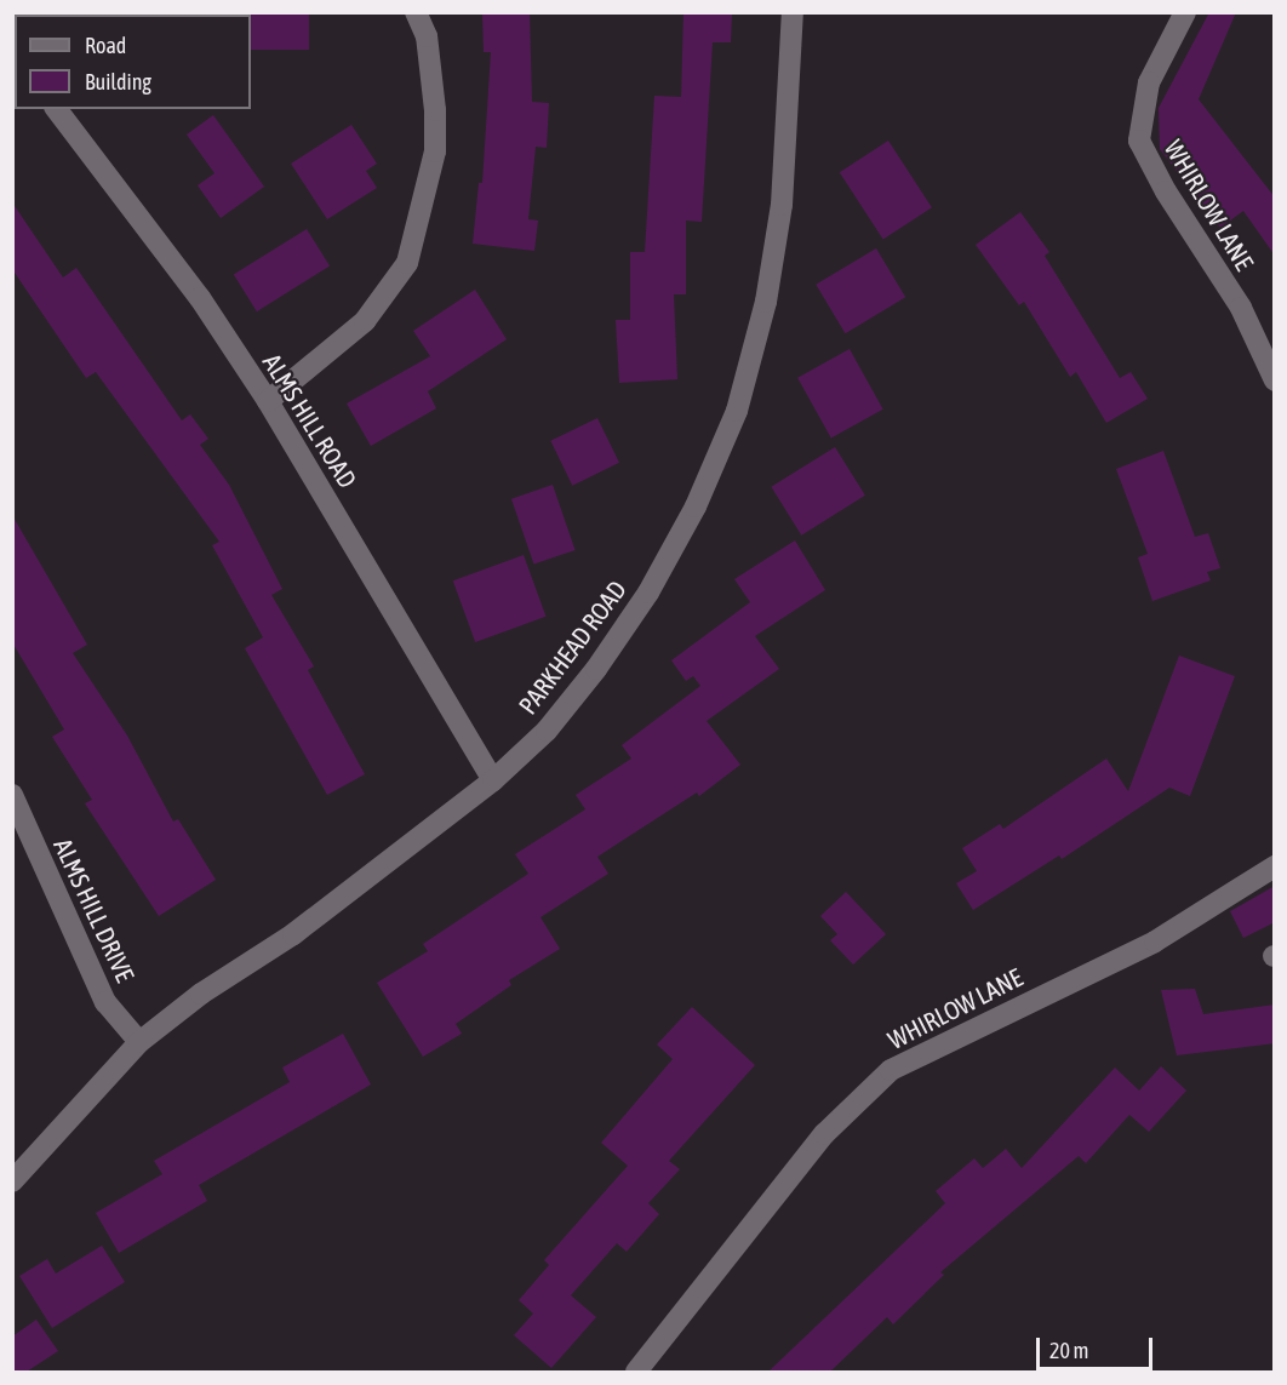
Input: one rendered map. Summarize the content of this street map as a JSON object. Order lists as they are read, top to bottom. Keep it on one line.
{"streets":{"street":["WHIRLOW LANE","ALMS HILL ROAD","PARKHEAD ROAD","ALMS HILL DRIVE"]},"crossings":[["ALMS HILL ROAD","PARKHEAD ROAD"],["PARKHEAD ROAD","ALMS HILL DRIVE"]],"legend":["Road","Building"],"scale_bar":"20 m"}
